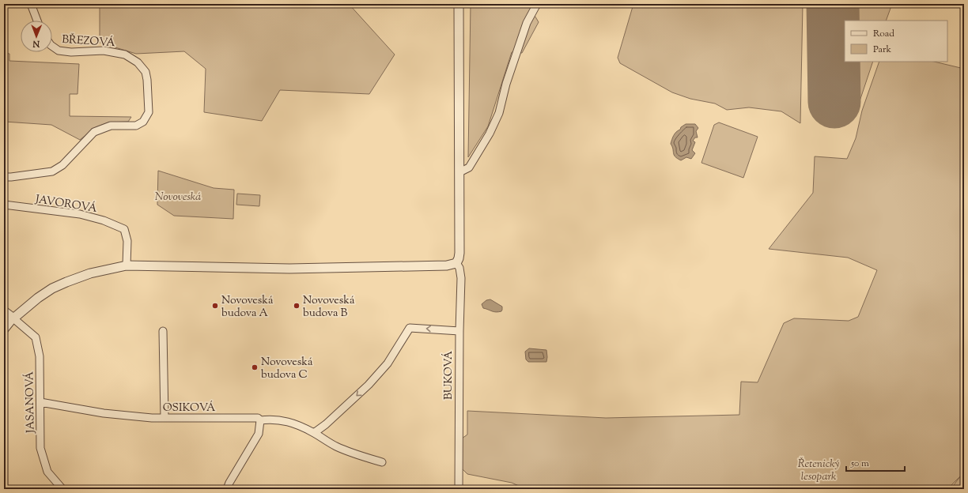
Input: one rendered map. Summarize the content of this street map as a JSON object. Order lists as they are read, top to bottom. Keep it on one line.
{"streets":{"street":["BŘEZOVÁ","JAVOROVÁ","BUKOVÁ","JASANOVÁ","OSIKOVÁ"]},"crossings":[["JASANOVÁ","OSIKOVÁ"]],"parks":["Novoveská","Řetenický lesopark"],"places":["Novoveská budova A","Novoveská budova B","Novoveská budova C"],"legend":["Road","Park"],"scale_bar":"50 m","north":"bottom"}
